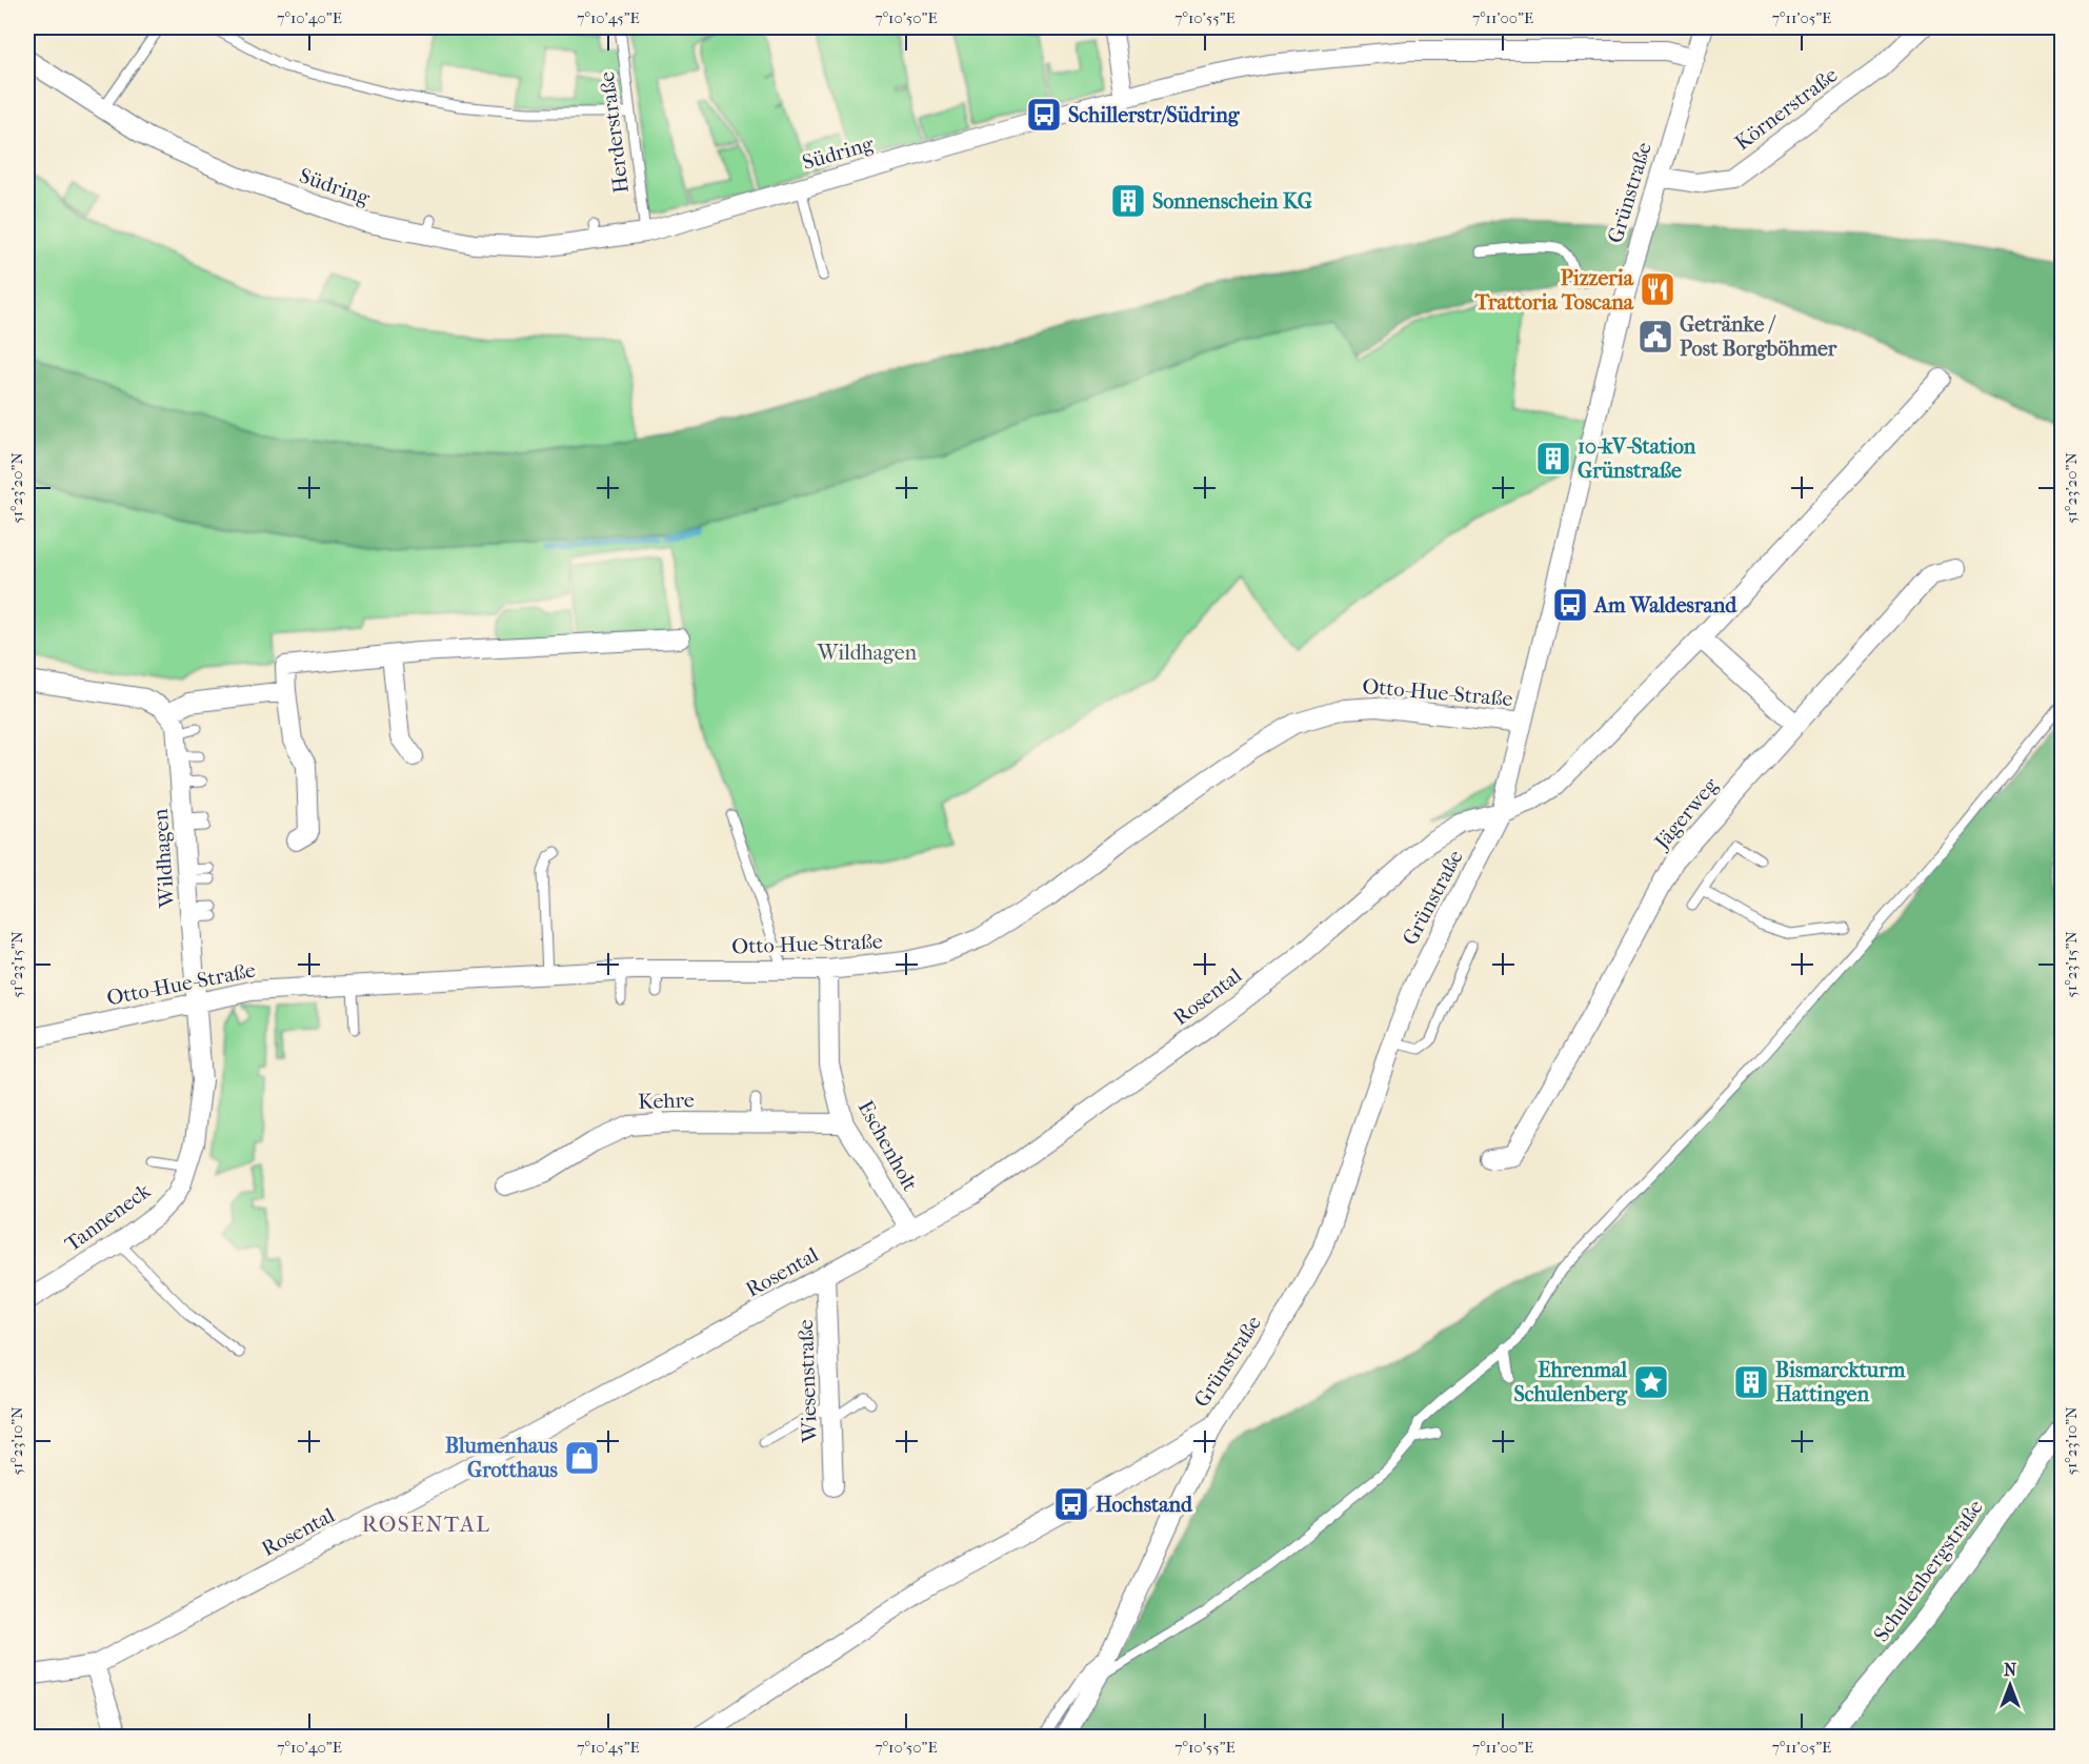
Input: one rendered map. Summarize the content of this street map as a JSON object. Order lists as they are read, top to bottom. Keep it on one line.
{"streets":{"street":["Körnerstraße","Südring","Grünstraße","Otto-Hue-Straße","Jägerweg","Wildhagen","Rosental","Kehre","Eschenholt","Tanneneck","Wiesenstraße","Schulenbergstraße"],"lane":["Herderstraße"]},"crossings":[["Körnerstraße","Grünstraße"],["Herderstraße","Südring"],["Südring","Grünstraße"],["Grünstraße","Otto-Hue-Straße"],["Grünstraße","Rosental"],["Otto-Hue-Straße","Wildhagen"],["Otto-Hue-Straße","Eschenholt"],["Otto-Hue-Straße","Tanneneck"],["Wildhagen","Tanneneck"],["Rosental","Eschenholt"],["Rosental","Wiesenstraße"],["Kehre","Eschenholt"]],"districts":["ROSENTAL"],"parks":["Wildhagen"],"places":{"bus stop":["Schillerstr/Südring","Am Waldesrand","Hochstand"],"building":["Sonnenschein KG","10-kV-Station Grünstraße","Bismarckturm Hattingen"],"restaurant":["Pizzeria Trattoria Toscana"],"public building":["Getränke / Post Borgböhmer"],"place":["Ehrenmal Schulenberg"],"shop":["Blumenhaus Grotthaus"]},"north":"top","coordinates":["7°10'40\"E","7°10'45\"E","7°10'50\"E","7°10'55\"E","7°11'00\"E","7°11'05\"E","51°23'20\"N","51°23'15\"N","51°23'10\"N"]}
